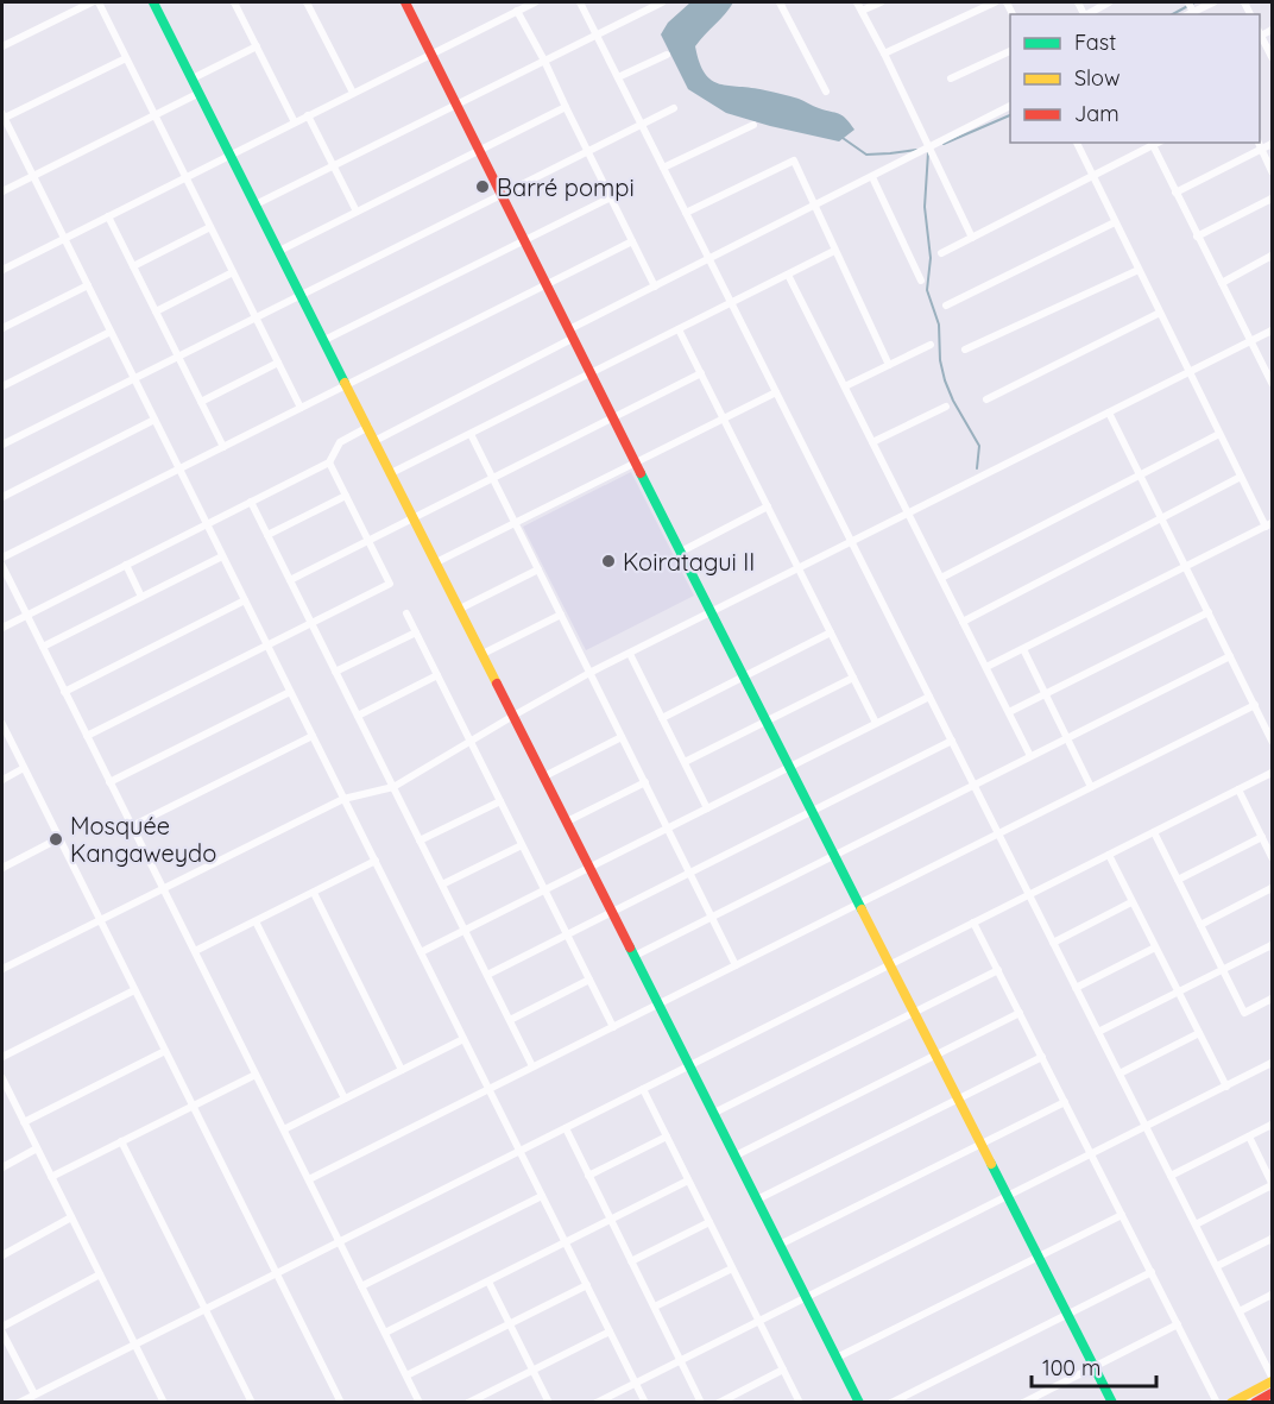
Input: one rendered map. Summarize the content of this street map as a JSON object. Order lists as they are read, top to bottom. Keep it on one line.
{"places":["Barré pompi","Koiratagui II","Mosquée Kangaweydo"],"legend":["Fast","Slow","Jam"],"scale_bar":"100 m"}
